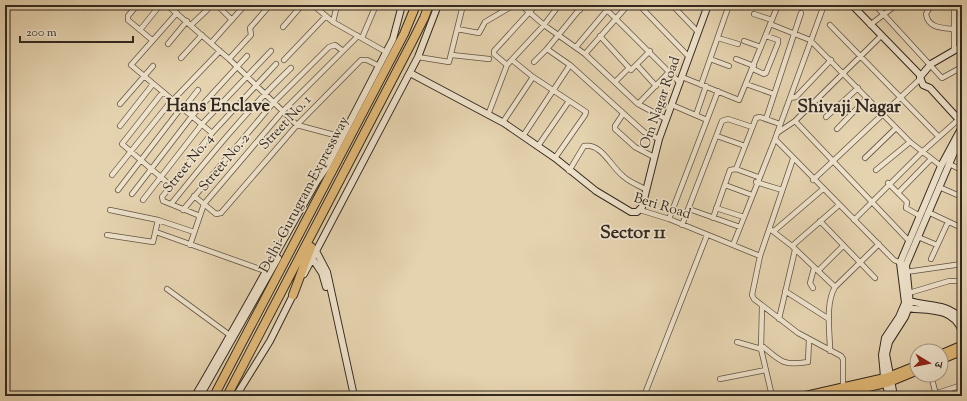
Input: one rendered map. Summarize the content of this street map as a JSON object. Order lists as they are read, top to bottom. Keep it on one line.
{"streets":{"highway":["Delhi-Gurugram Expressway"],"main road":["Om Nagar Road","Beri Road"],"street":["Street No. 1","Street No. 2","Street No. 4"]},"crossings":[["Om Nagar Road","Beri Road"],["Street No. 1","Street No. 2"]],"districts":["Hans Enclave","Shivaji Nagar","Sector 11"],"scale_bar":"200 m","north":"right"}
